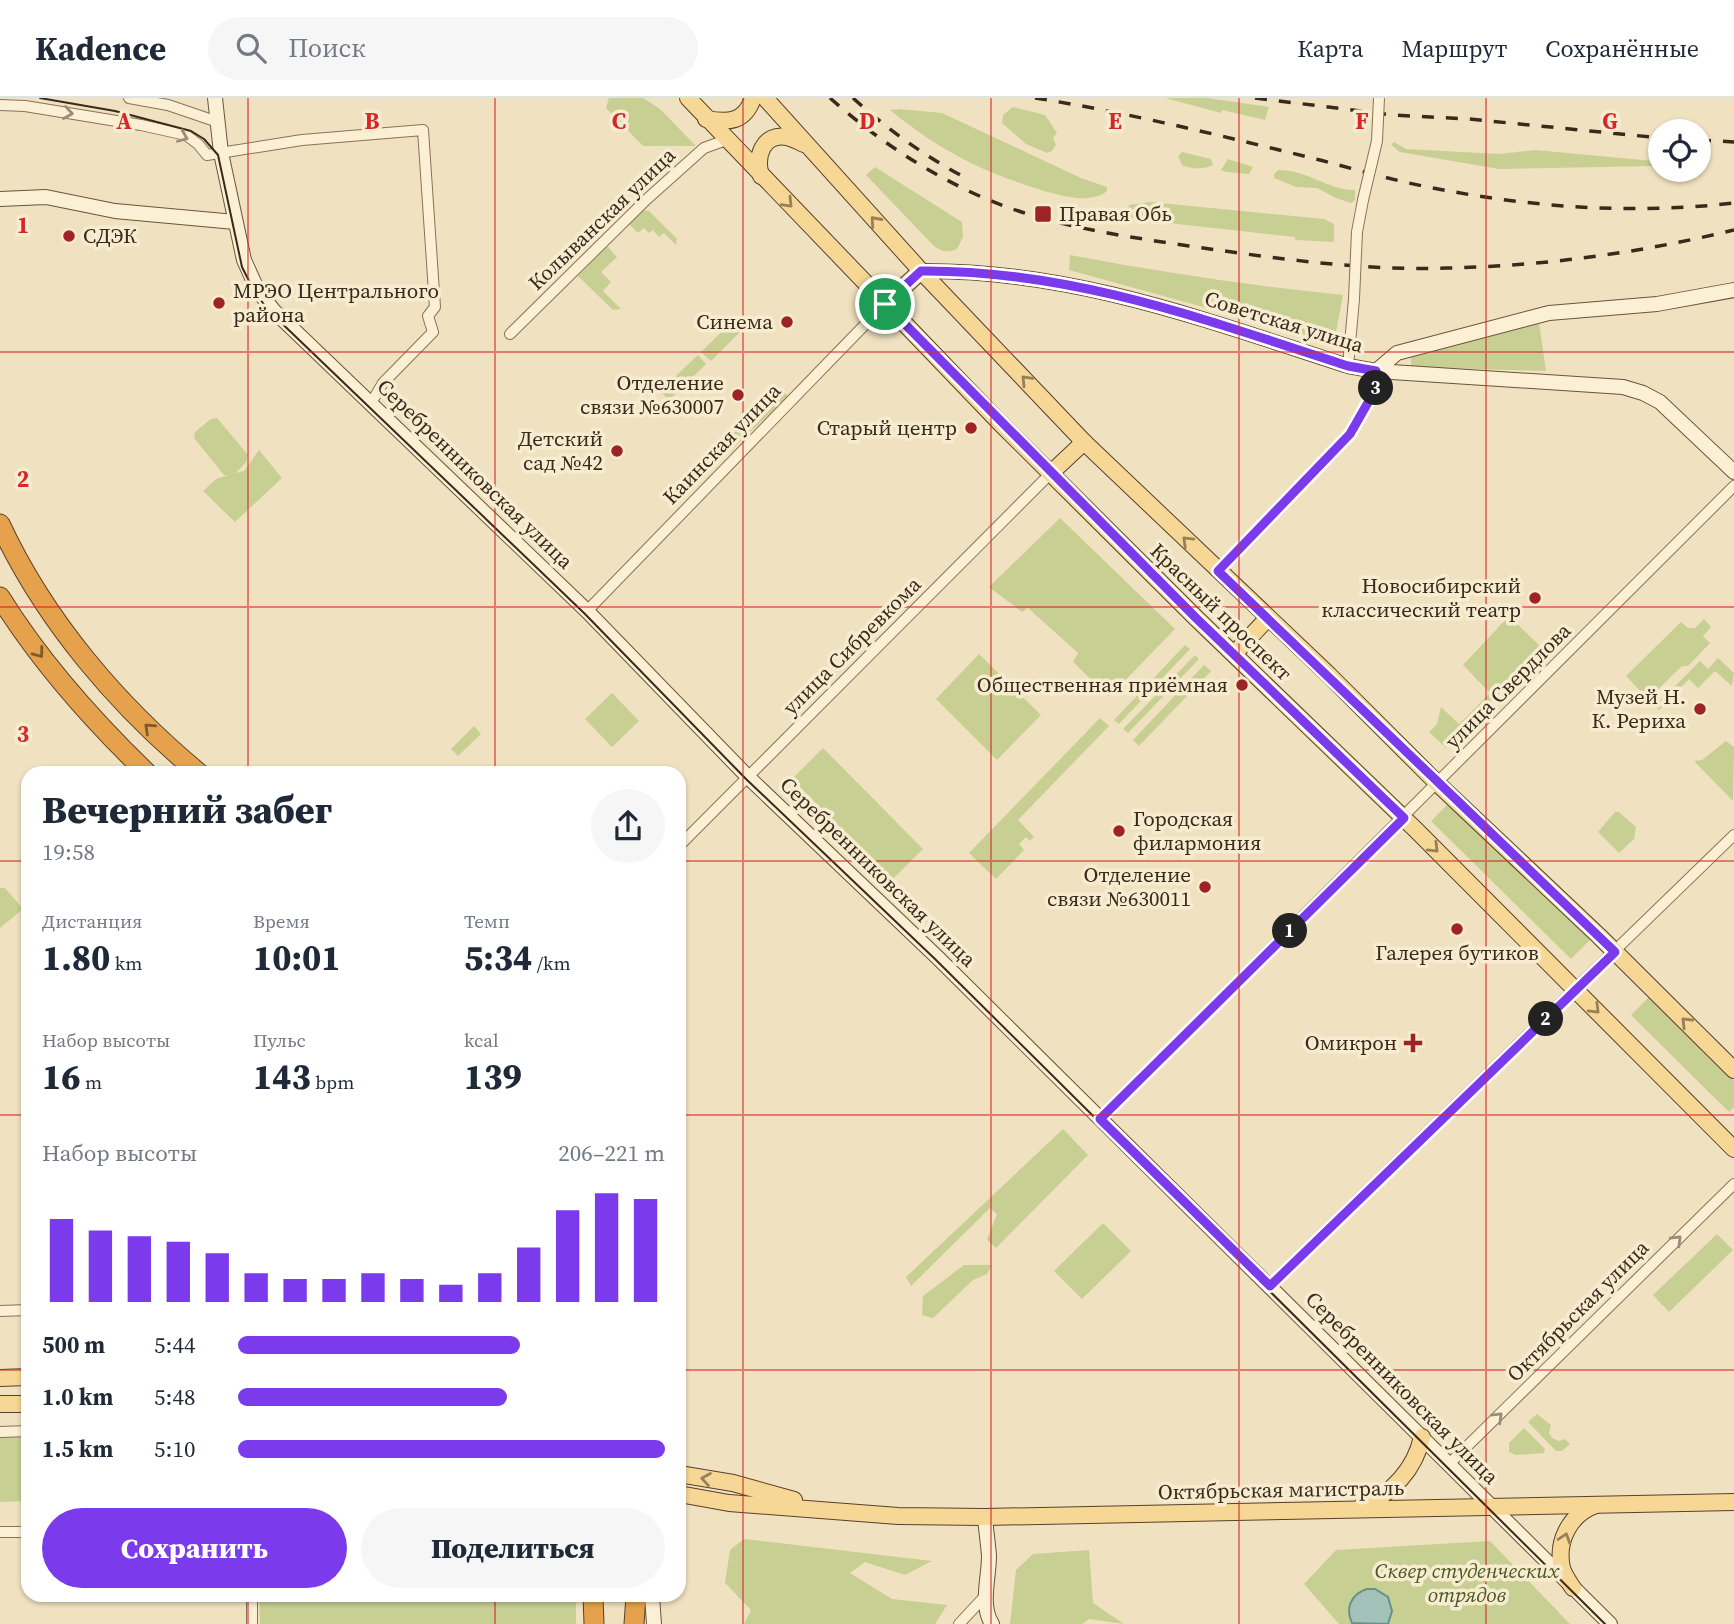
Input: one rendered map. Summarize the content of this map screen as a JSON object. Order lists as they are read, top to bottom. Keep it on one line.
{"streets":{"main road":["Красный проспект","Октябрьская магистраль"],"street":["Колыванская улица","Советская улица","Каинская улица","Серебренниковская улица","улица Сибревкома","улица Свердлова","Октябрьская улица"]},"crossings":[["Колыванская улица","Красный проспект"],["Советская улица","Красный проспект"],["Каинская улица","Серебренниковская улица"],["Каинская улица","Красный проспект"],["Серебренниковская улица","улица Сибревкома"],["Серебренниковская улица","улица Свердлова"],["Серебренниковская улица","Октябрьская улица"],["Серебренниковская улица","Октябрьская магистраль"],["Красный проспект","улица Сибревкома"],["Красный проспект","улица Свердлова"]],"one_way":["Октябрьская улица"],"parks":["Сквер студенческих отрядов"],"places":{"transit":["Правая Обь"],"other":["СДЭК","МРЭО Центрального района","Синема","Отделение связи №630007","Старый центр","Детский сад №42","Новосибирский классический театр","Общественная приёмная","Музей Н. К. Рериха","Городская филармония","Отделение связи №630011","Галерея бутиков"],"health":["Омикрон"]},"page":{"header":"Kadence","search":"Поиск","nav":["Карта","Маршрут","Сохранённые"],"pins":["3","1","2"],"heading":["Вечерний забег","19:58"],"stats":[["Дистанция","1.80 km"],["Время","10:01"],["Темп","5:34 /km"],["Набор высоты","16 m"],["Пульс","143 bpm"],["kcal","139"]],"chart":["Набор высоты","206–221 m"],"list":[{"name":"500 m","note":"5:44"},{"name":"1.0 km","note":"5:48"},{"name":"1.5 km","note":"5:10"}],"buttons":["Сохранить","Поделиться"]},"grid":{"columns":["A","B","C","D","E","F","G"],"rows":["1","2","3"]}}
